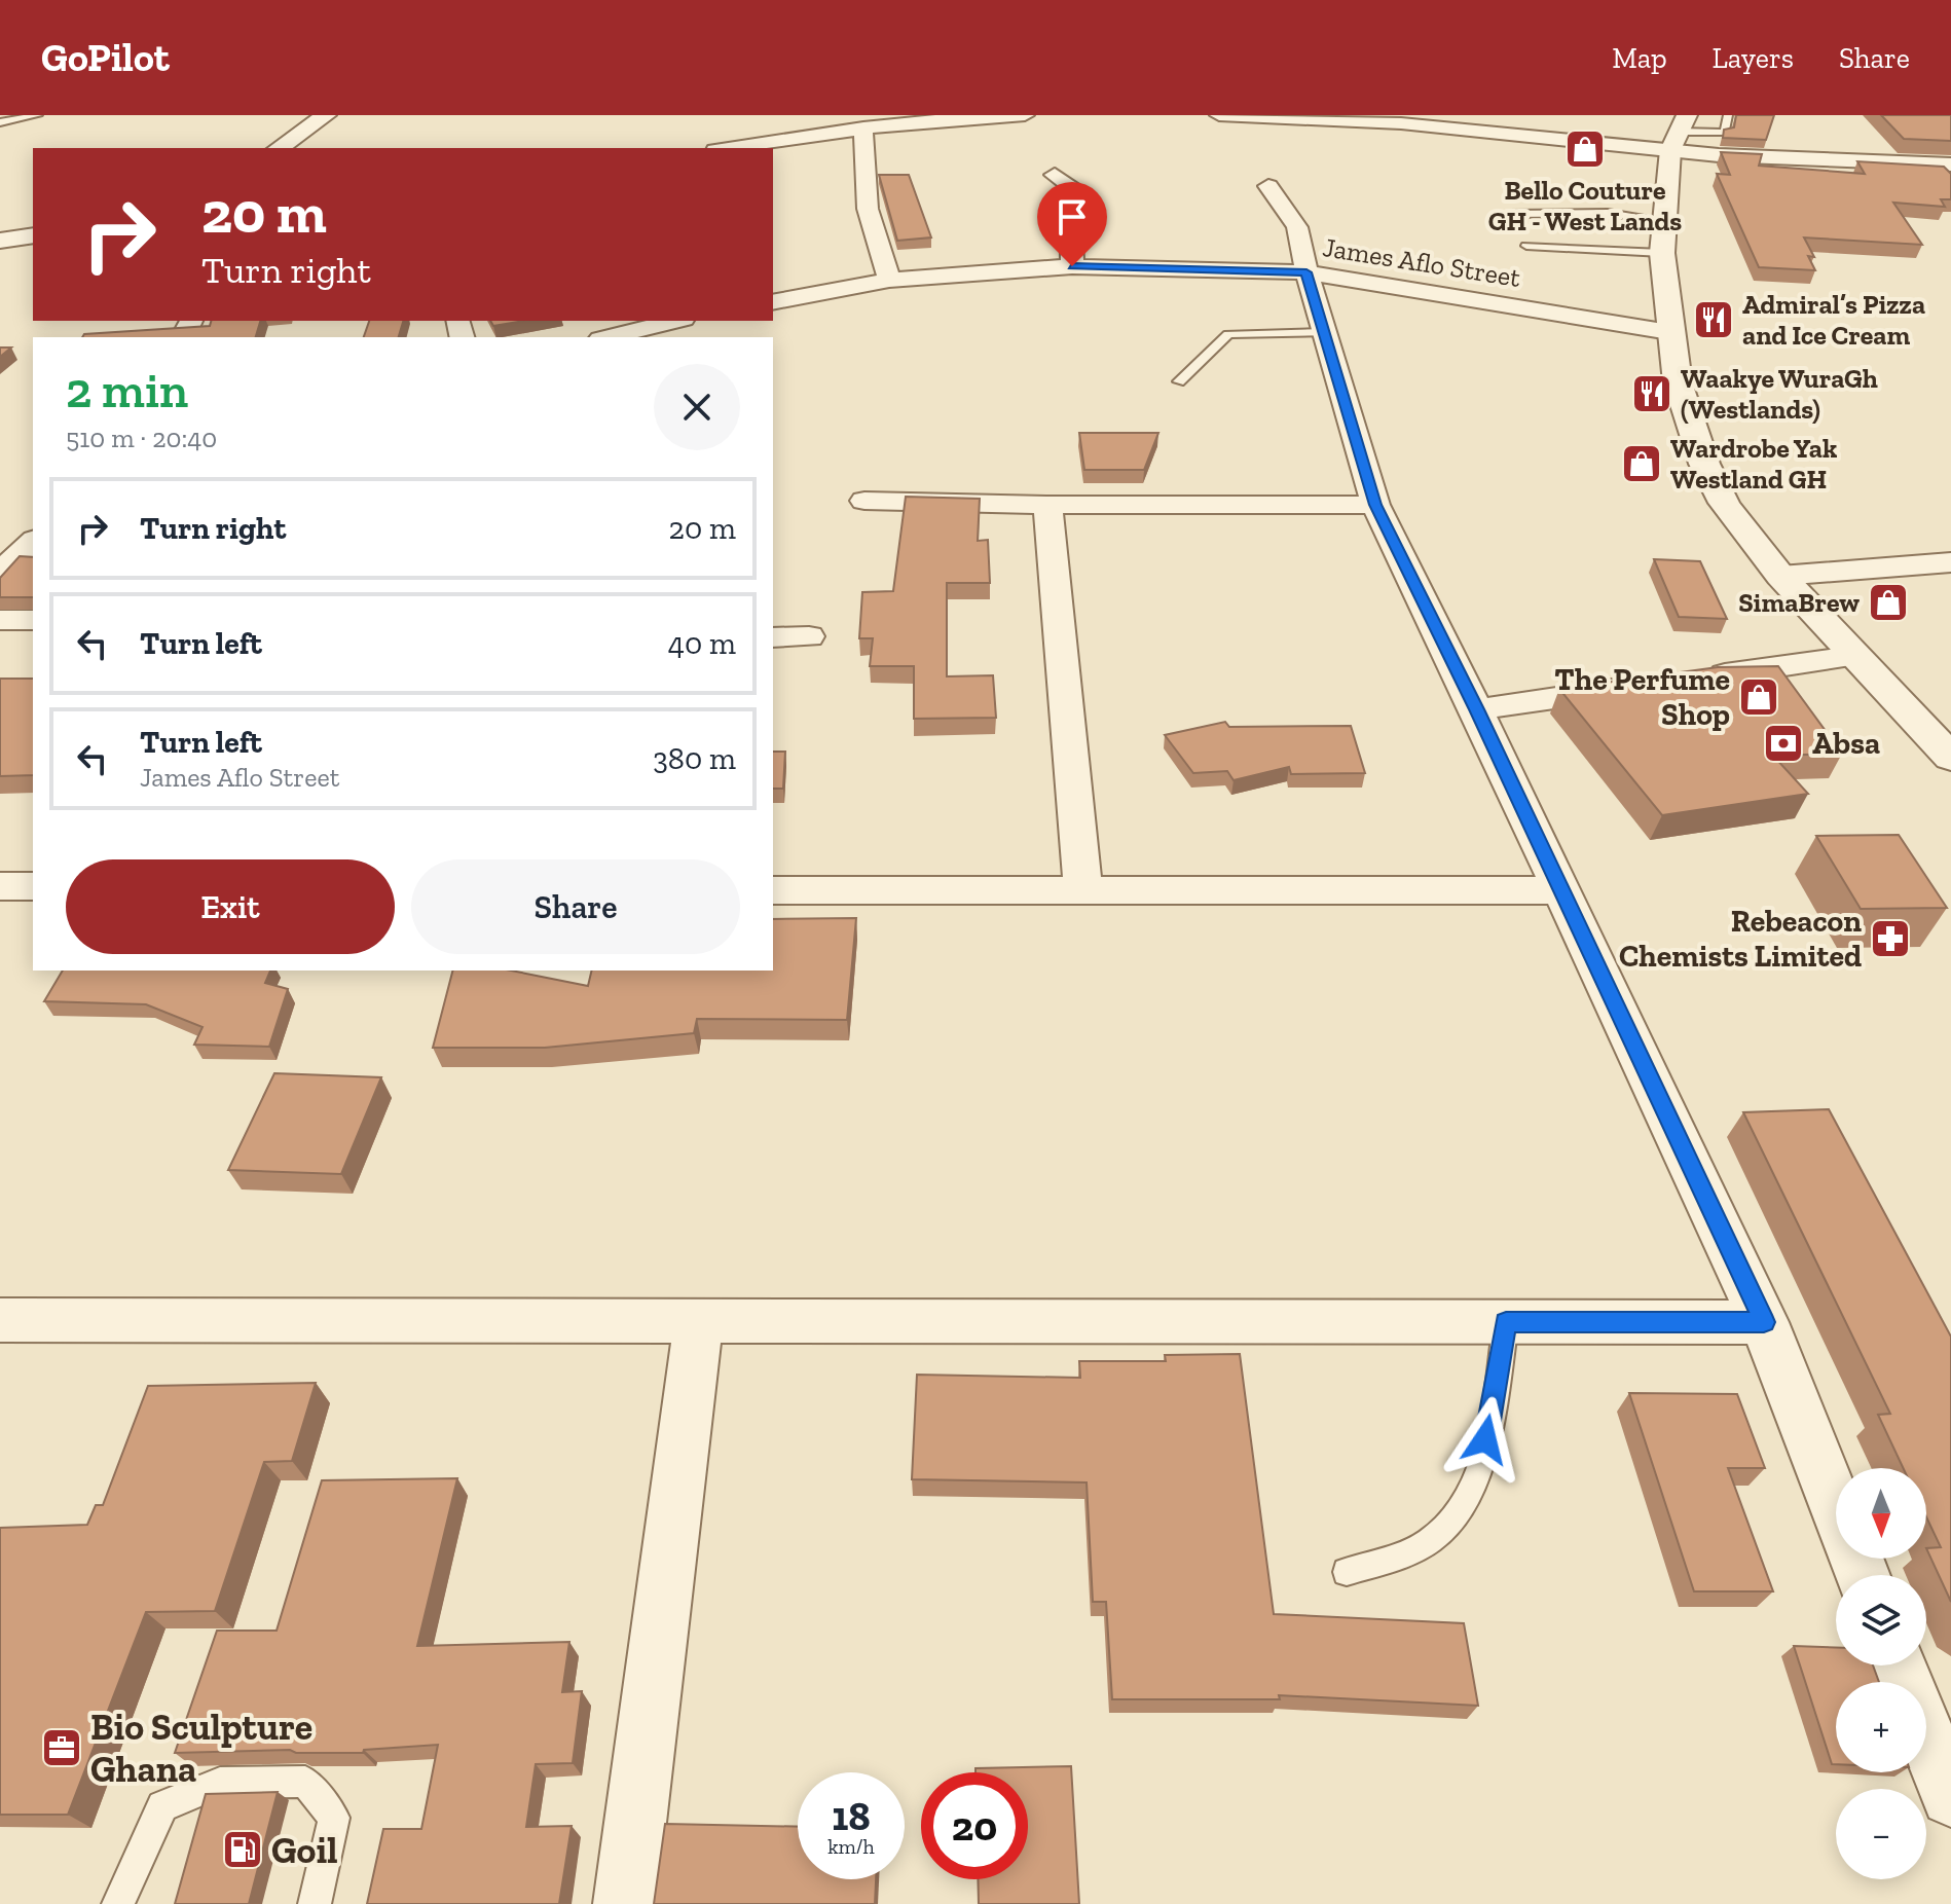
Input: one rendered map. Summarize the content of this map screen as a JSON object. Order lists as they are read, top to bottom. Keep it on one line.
{"streets":{"street":["James Aflo Street"]},"places":{"shop":["Bello Couture GH - West Lands","Wardrobe Yak Westland GH","SimaBrew","The Perfume Shop"],"restaurant":["Admiral’s Pizza and Ice Cream","Waakye WuraGh (Westlands)"],"bank":["Absa"],"pharmacy":["Rebeacon Chemists Limited"],"office":["Bio Sculpture Ghana"],"fuel station":["Goil"]},"north":"bottom","page":{"header":"GoPilot","nav":["Map","Layers","Share"],"turn":["20 m","Turn right"],"heading":["2 min","510 m · 20:40"],"list":[{"name":"Turn right","value":"20 m"},{"name":"Turn left","value":"40 m"},{"name":"Turn left","note":"James Aflo Street","value":"380 m"}],"buttons":["Exit","Share"],"map_buttons":["+","−"],"speed":"18 km/h","limit":"20"}}
